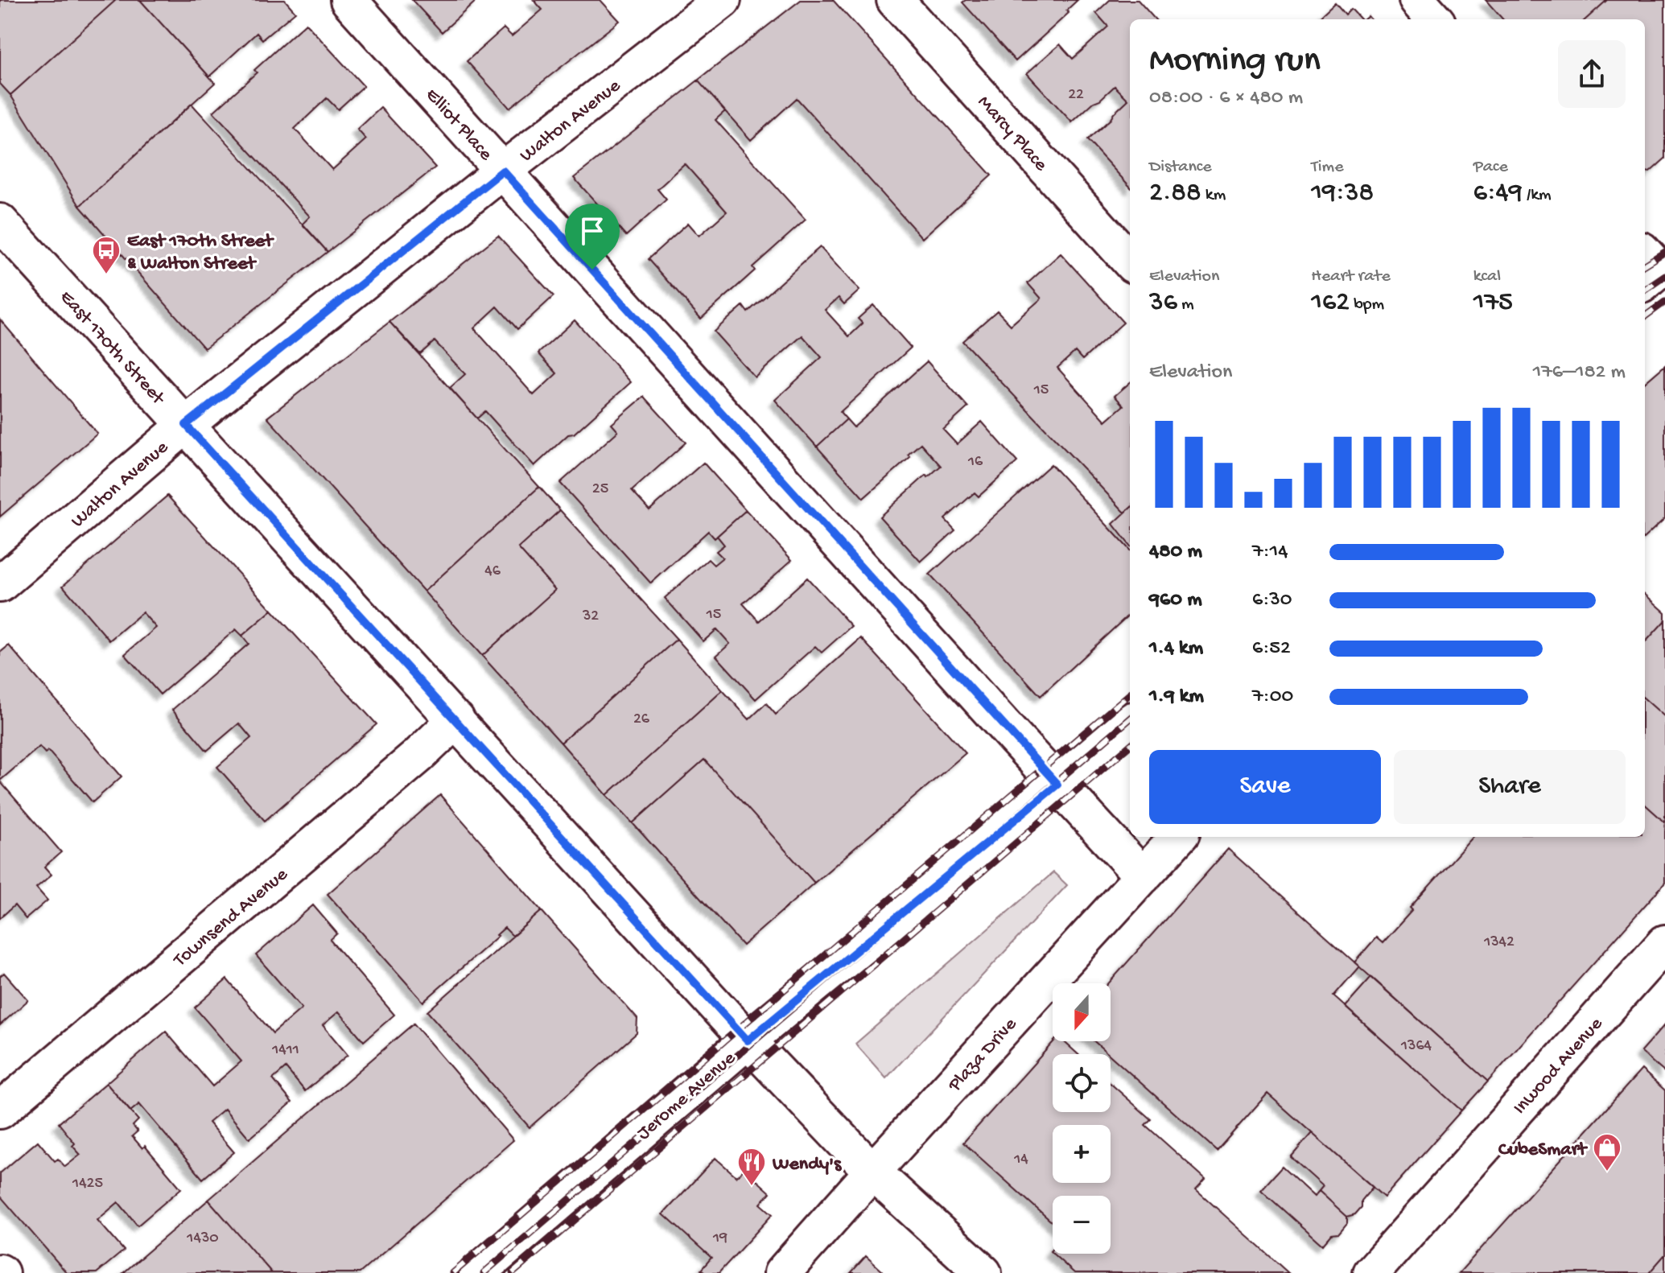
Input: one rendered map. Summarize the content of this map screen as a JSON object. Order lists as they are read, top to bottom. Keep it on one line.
{"streets":{"street":["Walton Avenue","Elliot Place","Marcy Place","East 170th Street","Townsend Avenue","Plaza Drive","Inwood Avenue","Jerome Avenue"]},"crossings":[["Walton Avenue","Elliot Place"],["Walton Avenue","East 170th Street"],["Elliot Place","Plaza Drive"],["Elliot Place","Jerome Avenue"],["East 170th Street","Townsend Avenue"],["East 170th Street","Plaza Drive"],["East 170th Street","Jerome Avenue"]],"places":{"bus stop":["East 170th Street & Walton Street"],"shop":["CubeSmart"],"restaurant":["Wendy's"]},"house_numbers":["22","15","16","25","46","15","32","26","1342","1364","1411","14","1425","1430","19"],"north":"bottom","page":{"heading":["Morning run","08:00 · 6 × 480 m"],"stats":[["Distance","2.88 km"],["Time","19:38"],["Pace","6:49 /km"],["Elevation","36 m"],["Heart rate","162 bpm"],["kcal","175"]],"chart":["Elevation","176–182 m"],"list":[{"name":"480 m","note":"7:14"},{"name":"960 m","note":"6:30"},{"name":"1.4 km","note":"6:52"},{"name":"1.9 km","note":"7:00"}],"buttons":["Save","Share"],"map_buttons":["+","−"]}}
